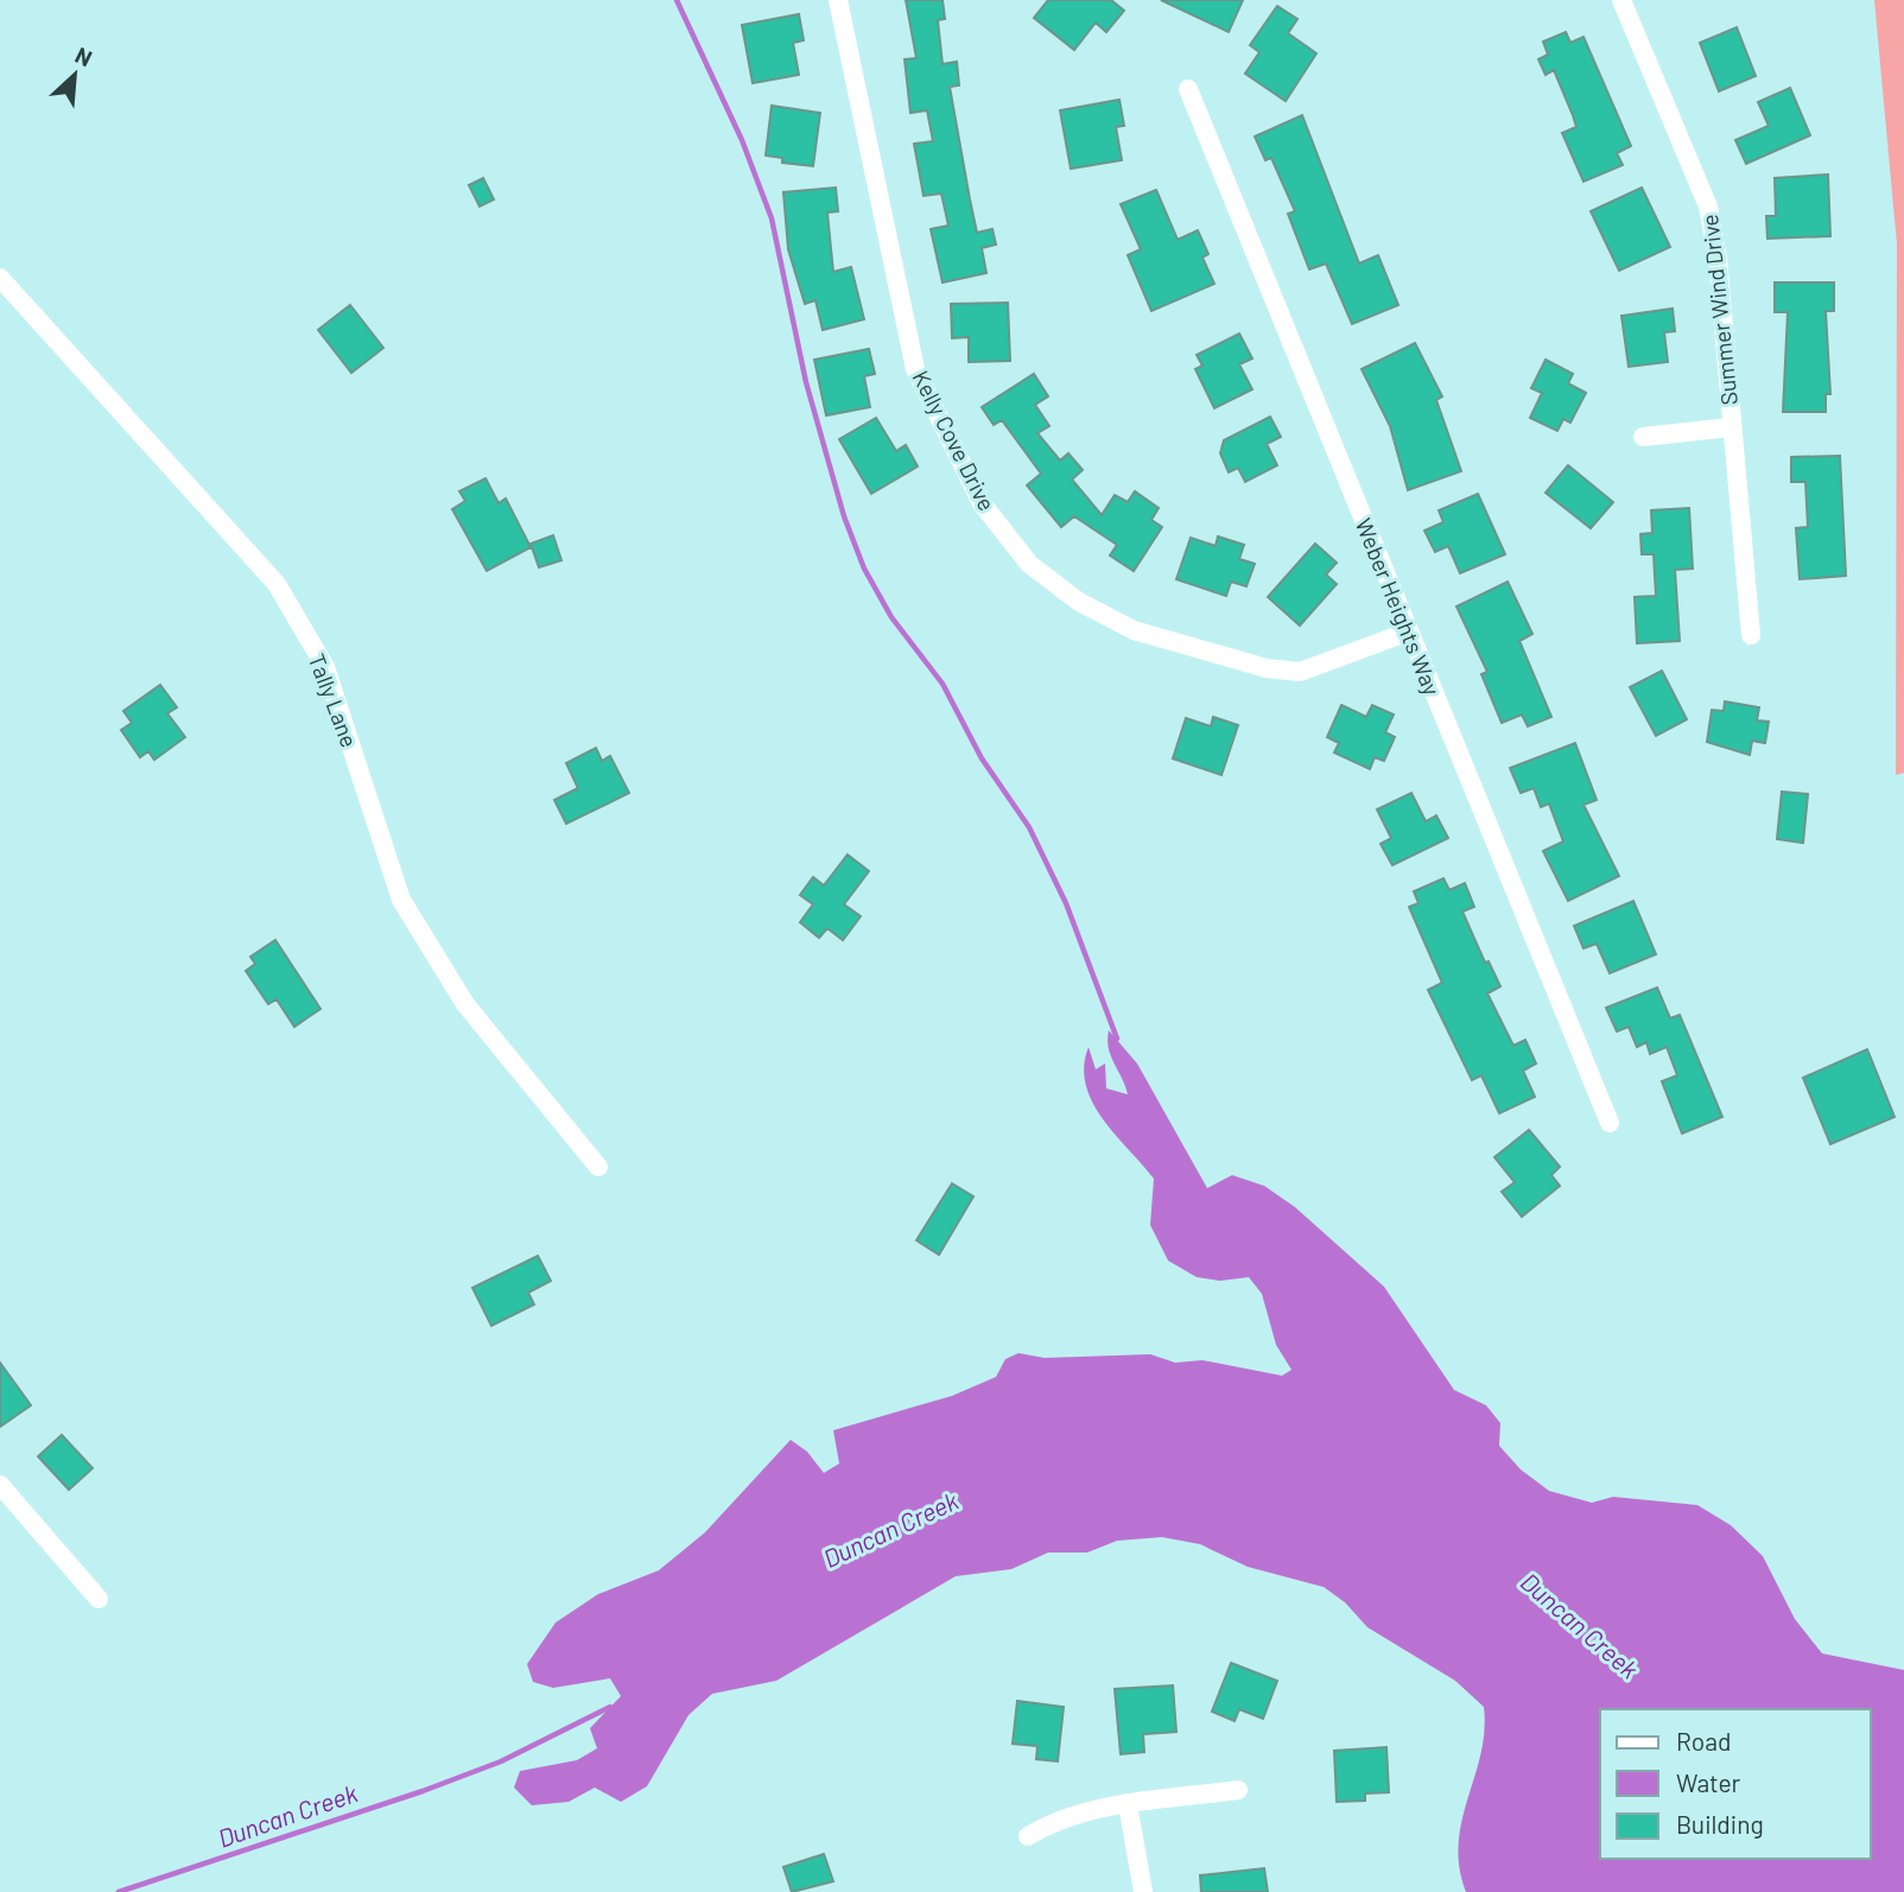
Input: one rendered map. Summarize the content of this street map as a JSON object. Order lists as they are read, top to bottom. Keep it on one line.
{"streets":{"street":["Summer Wind Drive","Kelly Cove Drive","Weber Heights Way","Tally Lane"]},"crossings":[["Kelly Cove Drive","Weber Heights Way"]],"water":["Duncan Creek"],"legend":["Road","Water","Building"],"north":"top right"}
